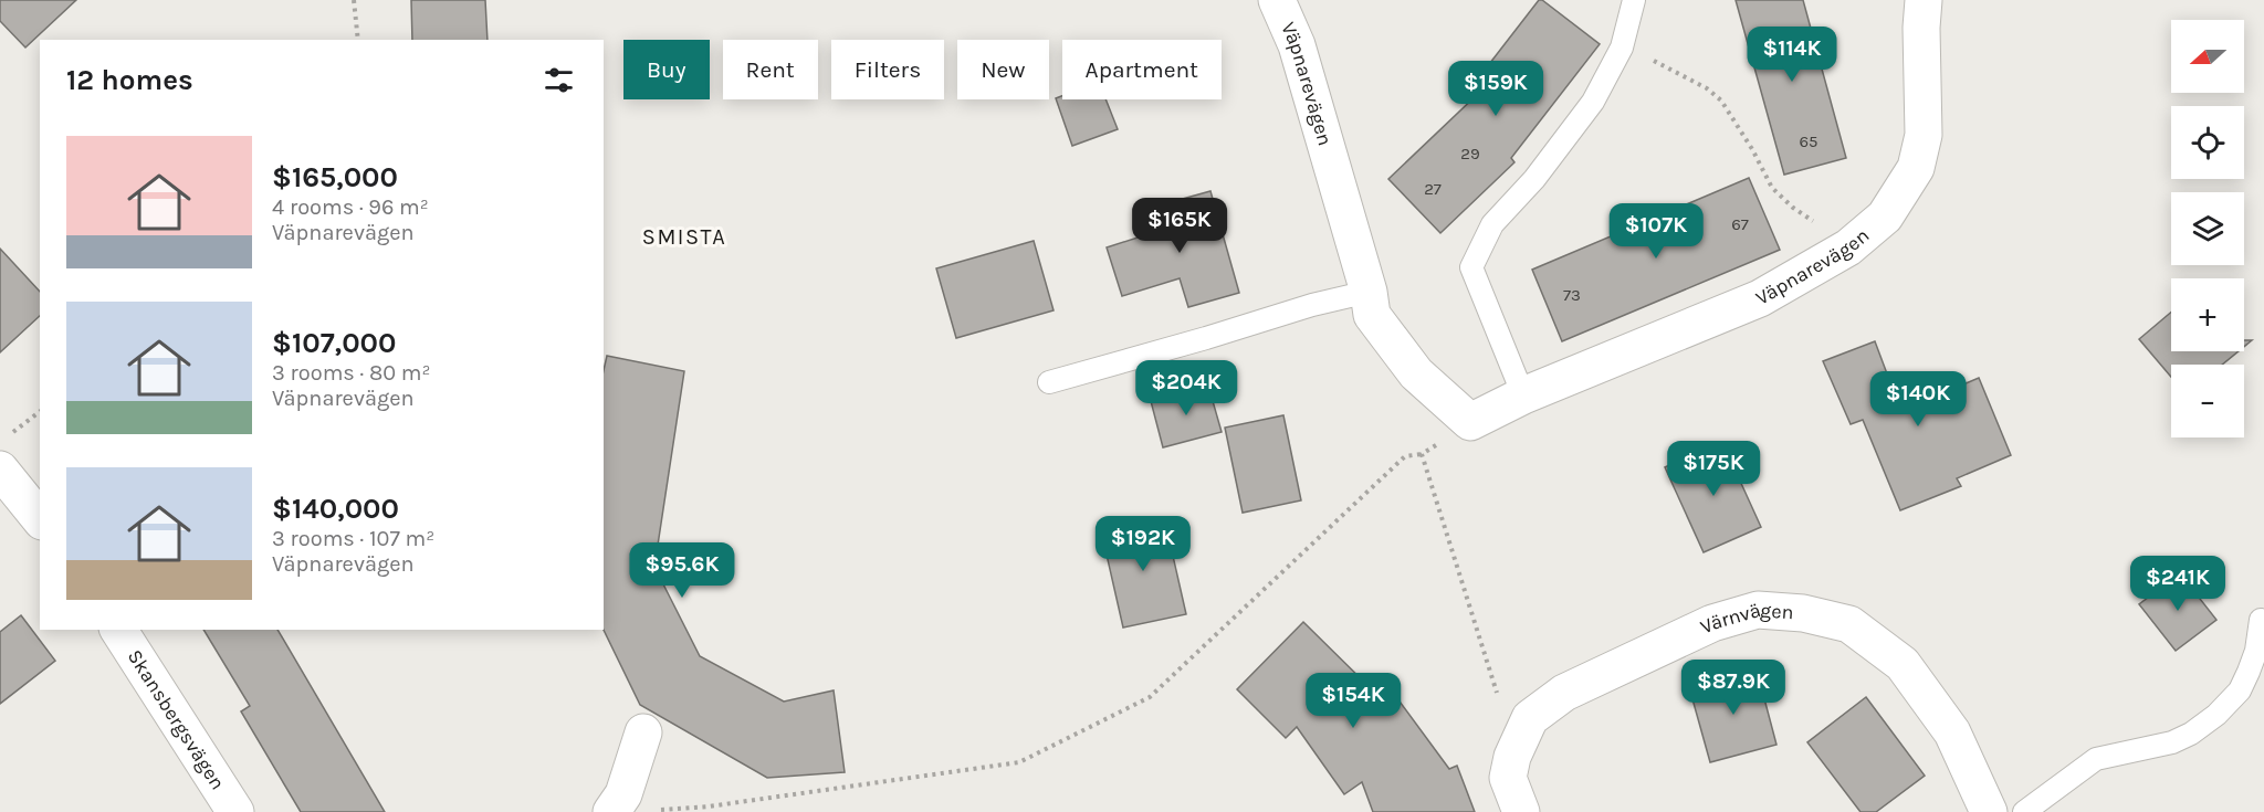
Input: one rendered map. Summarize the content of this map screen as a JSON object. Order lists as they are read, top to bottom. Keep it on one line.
{"streets":{"street":["Väpnarevägen","Värnvägen","Skansbergsvägen"]},"districts":["SMISTA"],"house_numbers":["65","29","27","67","73"],"north":"left","page":{"map_buttons":["+","−"],"price":["$114K","$159K","$165K","$107K","$204K","$140K","$175K","$192K","$95.6K","$241K","$87.9K","$154K"],"chip":["Buy","Rent","Filters","New","Apartment"],"heading":"12 homes","list":[{"name":"$165,000","note":"4 rooms · 96 m² · Väpnarevägen"},{"name":"$107,000","note":"3 rooms · 80 m² · Väpnarevägen"},{"name":"$140,000","note":"3 rooms · 107 m² · Väpnarevägen"}]}}
